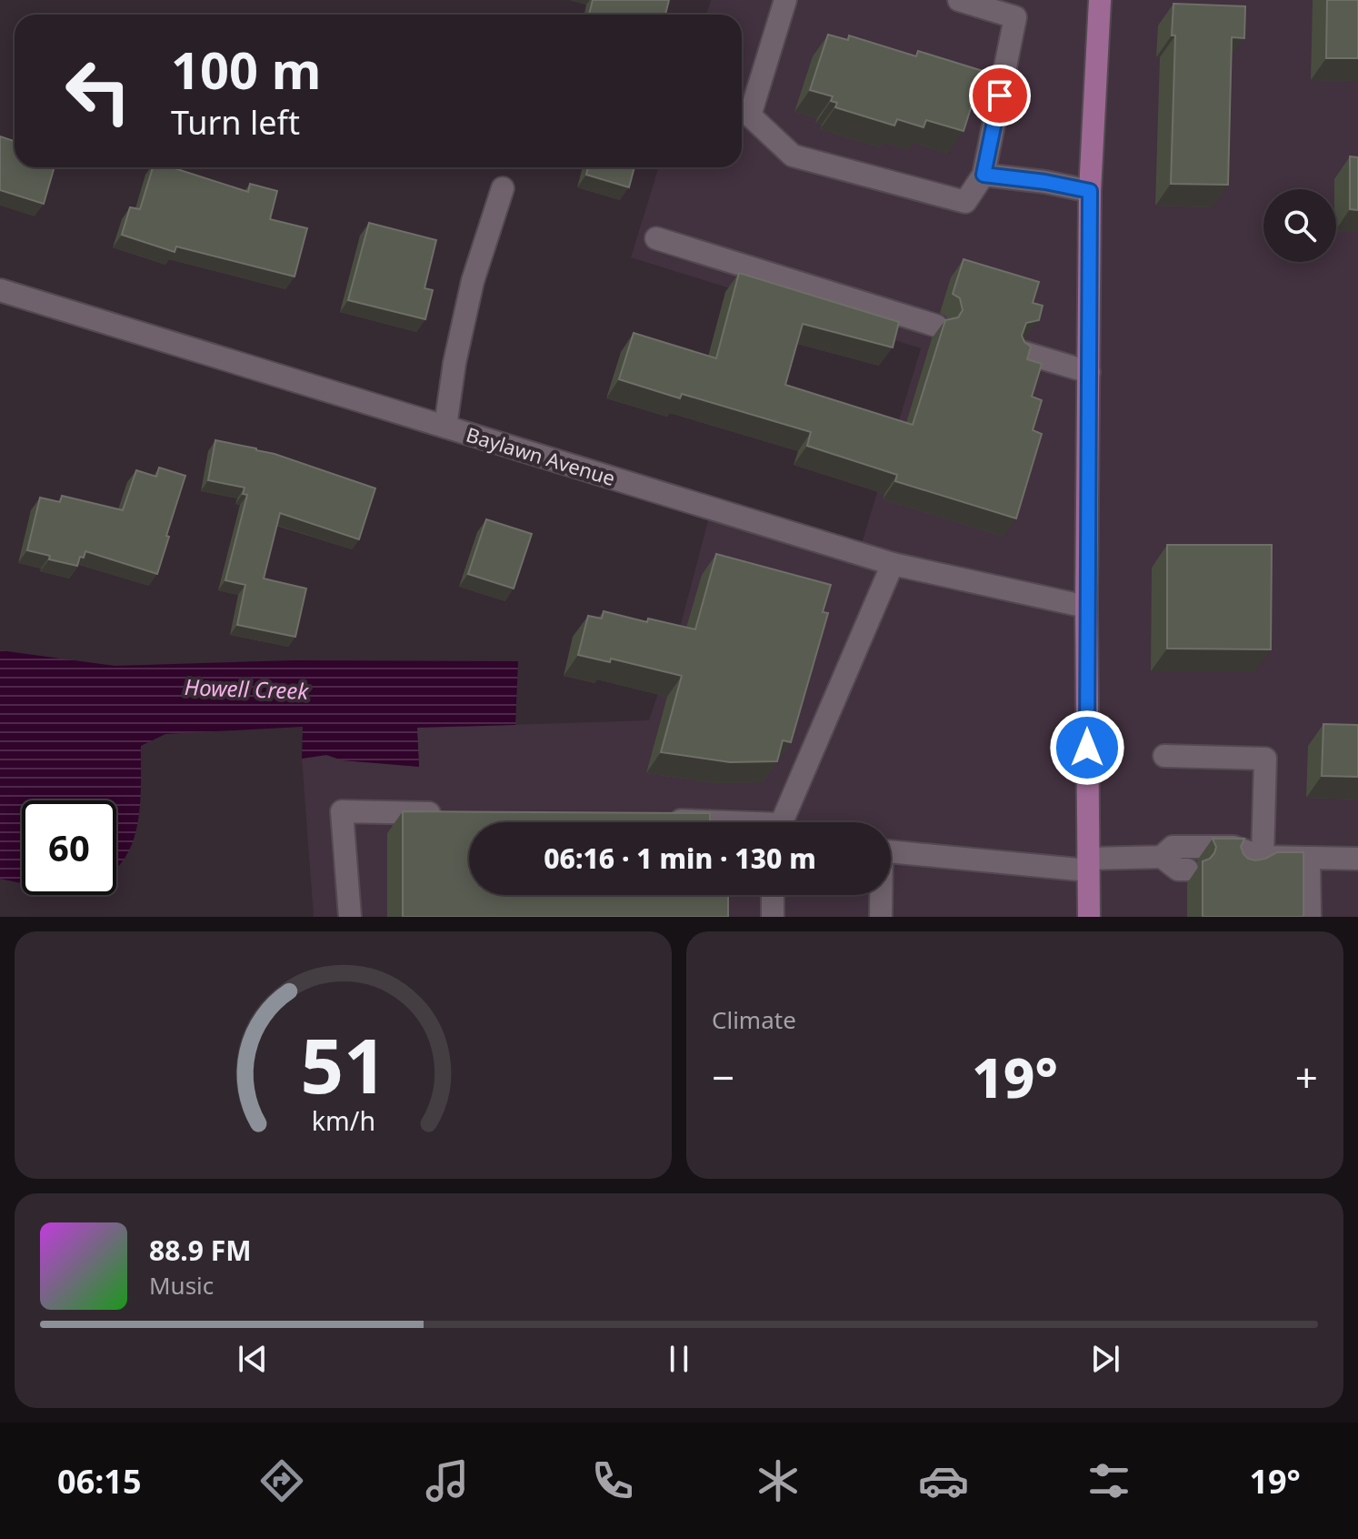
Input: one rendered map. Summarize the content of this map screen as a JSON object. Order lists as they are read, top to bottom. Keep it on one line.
{"streets":{"street":["Baylawn Avenue"]},"water":["Howell Creek"],"page":{"turn":["100 m","Turn left"],"limit":"60","trip":"06:16 · 1 min · 130 m","tile":"Climate","heat":["−","19°","+"],"song":["88.9 FM","Music"],"tabs":["06:15","19°"],"gauge":["51","km/h"]}}
